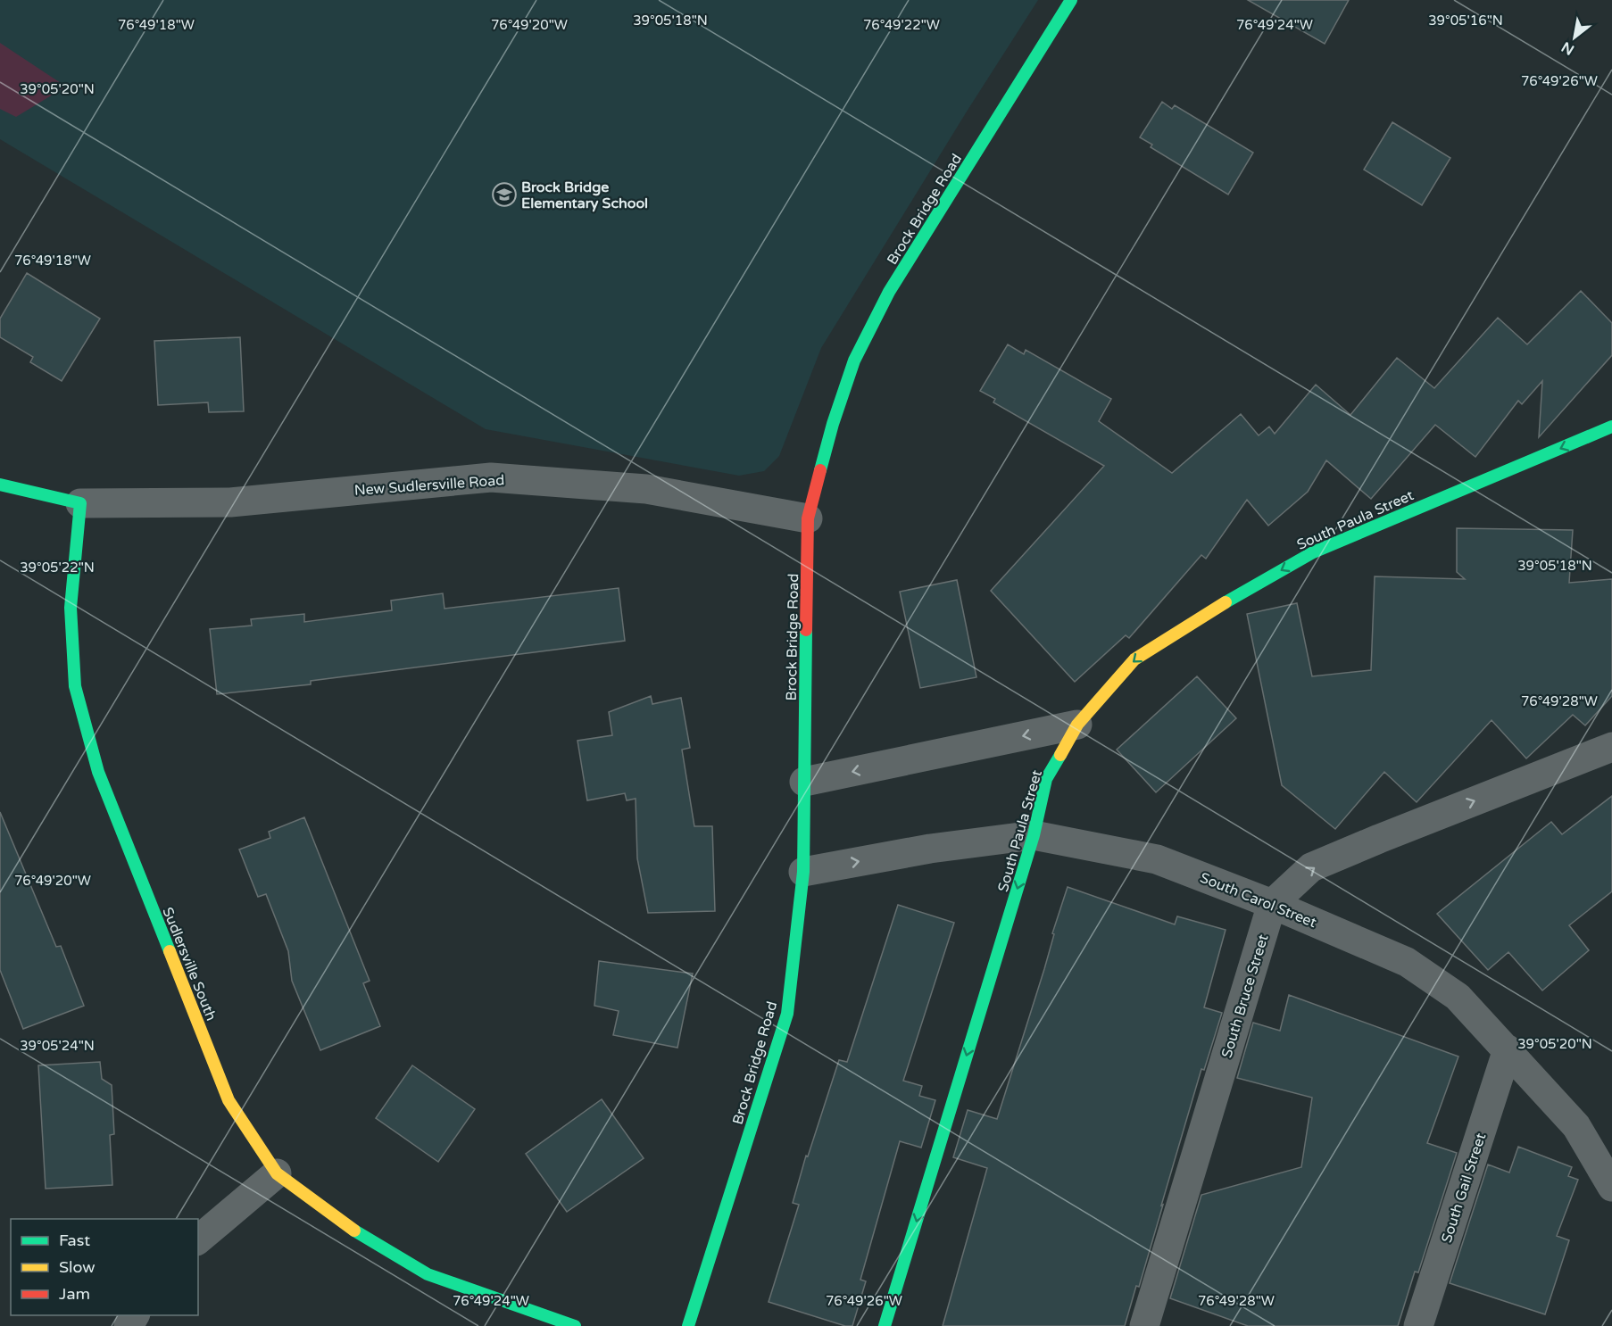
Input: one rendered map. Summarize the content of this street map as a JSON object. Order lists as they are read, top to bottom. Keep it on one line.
{"streets":{"street":["Brock Bridge Road","New Sudlersville Road","South Paula Street","South Carol Street","Sudlersville South","South Bruce Street","South Gail Street"]},"crossings":[["Brock Bridge Road","New Sudlersville Road"],["Brock Bridge Road","South Carol Street"],["New Sudlersville Road","Sudlersville South"],["South Paula Street","South Carol Street"],["South Carol Street","South Bruce Street"],["South Carol Street","South Gail Street"]],"one_way":["South Paula Street"],"places":{"school or university":["Brock Bridge Elementary School"]},"legend":["Fast","Slow","Jam"],"north":"bottom left","coordinates":["39°05'16\"N","39°05'18\"N","76°49'18\"W","76°49'20\"W","76°49'22\"W","76°49'24\"W","76°49'26\"W","39°05'20\"N","39°05'22\"N","76°49'28\"W","39°05'24\"N"]}
